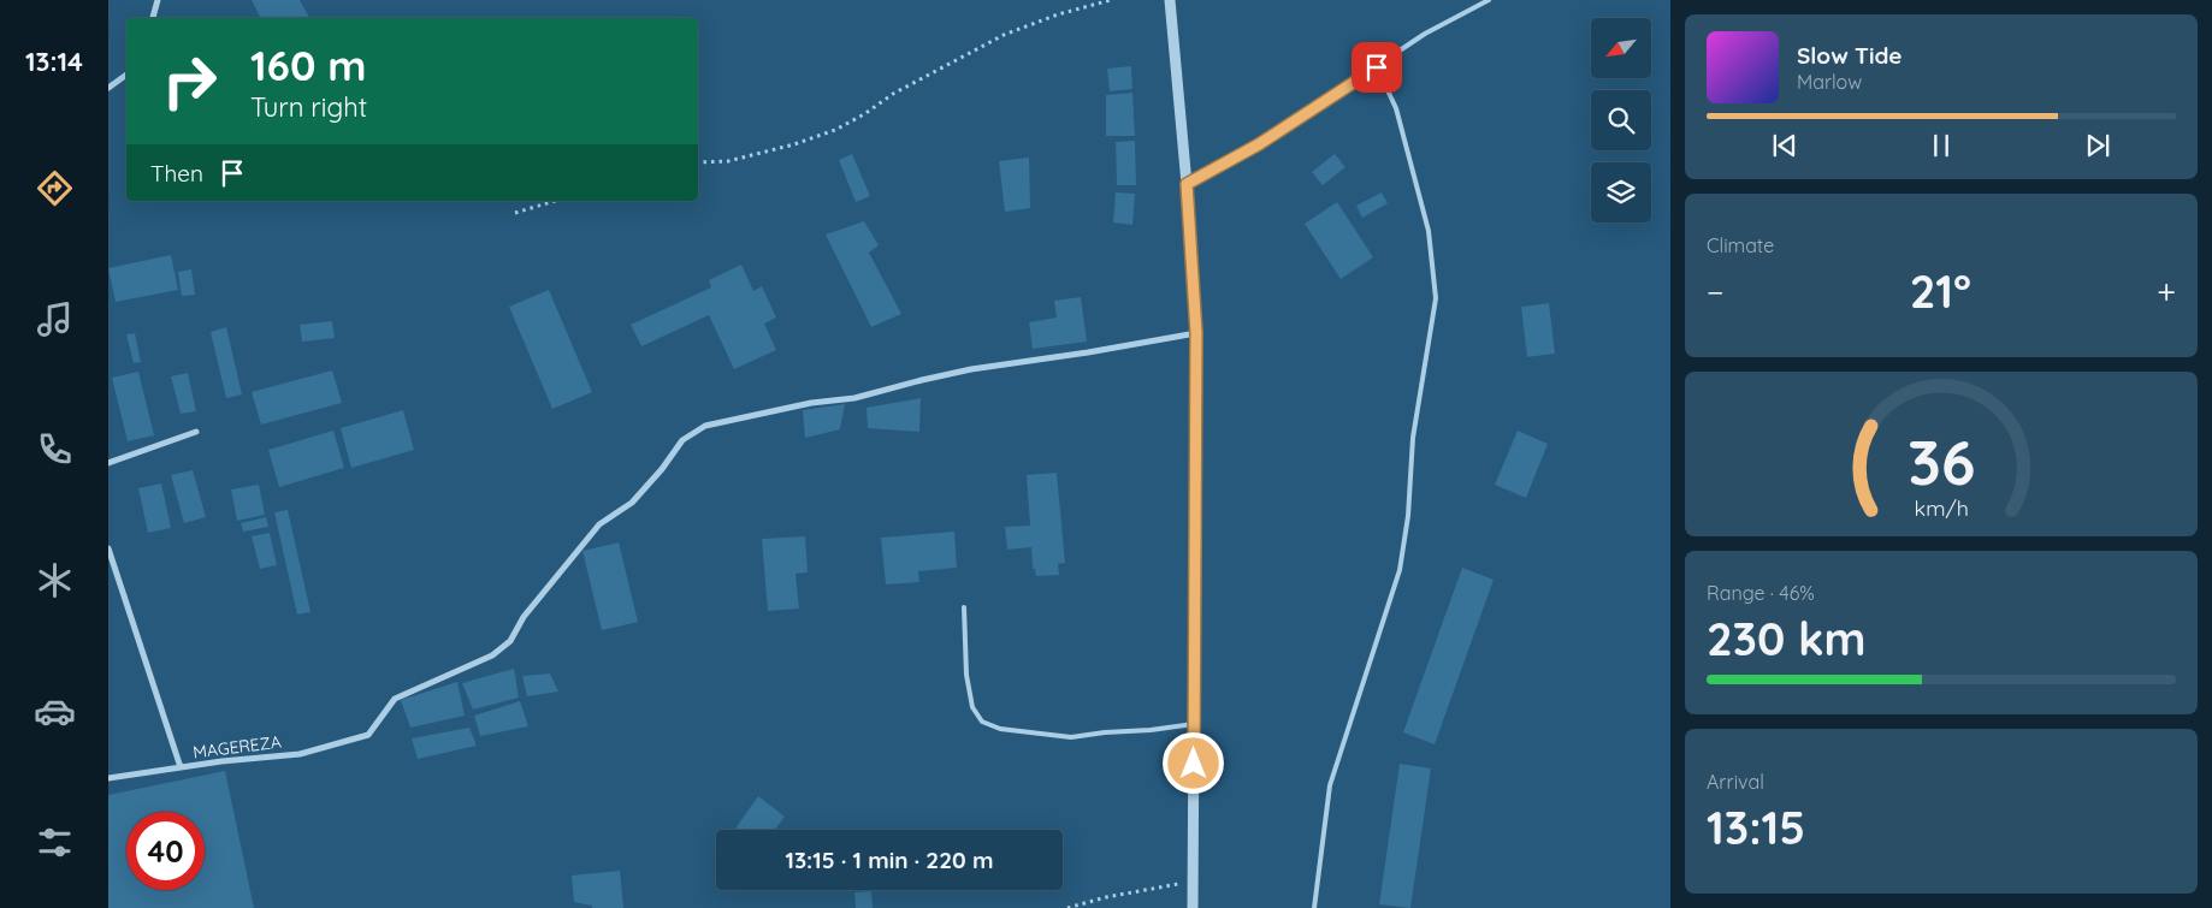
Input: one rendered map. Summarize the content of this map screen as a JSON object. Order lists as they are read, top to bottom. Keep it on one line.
{"streets":{"street":["MAGEREZA"]},"north":"bottom left","page":{"tabs":"13:14","turn":["160 m","Turn right"],"song":["Slow Tide","Marlow"],"then":"Then","tile":["Climate",["Range · 46%","230 km"],["Arrival","13:15"]],"heat":["−","21°","+"],"limit":"40","trip":"13:15 · 1 min · 220 m","gauge":["36","km/h"]}}
